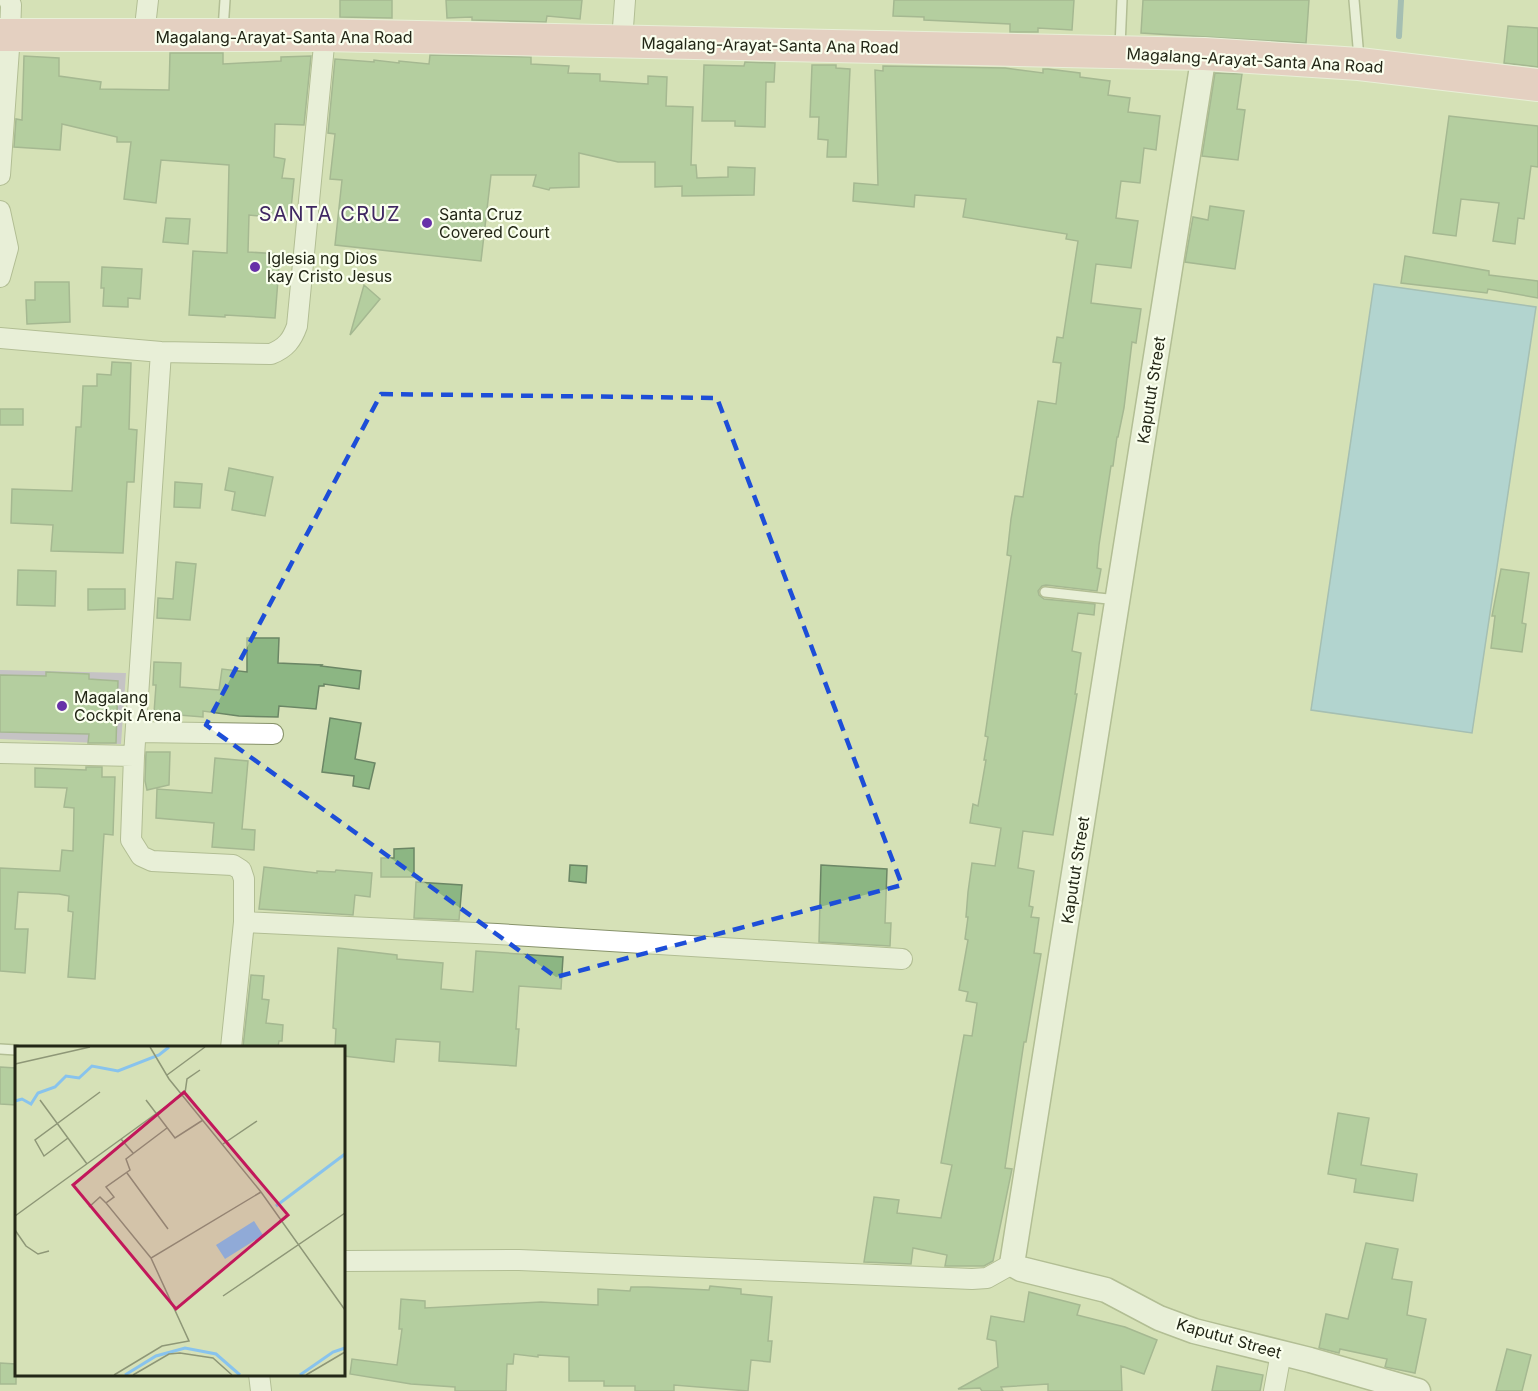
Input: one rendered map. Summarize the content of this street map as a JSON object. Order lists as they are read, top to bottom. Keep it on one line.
{"streets":{"main road":["Magalang-Arayat-Santa Ana Road"],"street":["Kaputut Street"]},"crossings":[["Magalang-Arayat-Santa Ana Road","Kaputut Street"]],"districts":["SANTA CRUZ"],"places":["Santa Cruz Covered Court","Iglesia ng Dios kay Cristo Jesus","Magalang Cockpit Arena"]}
